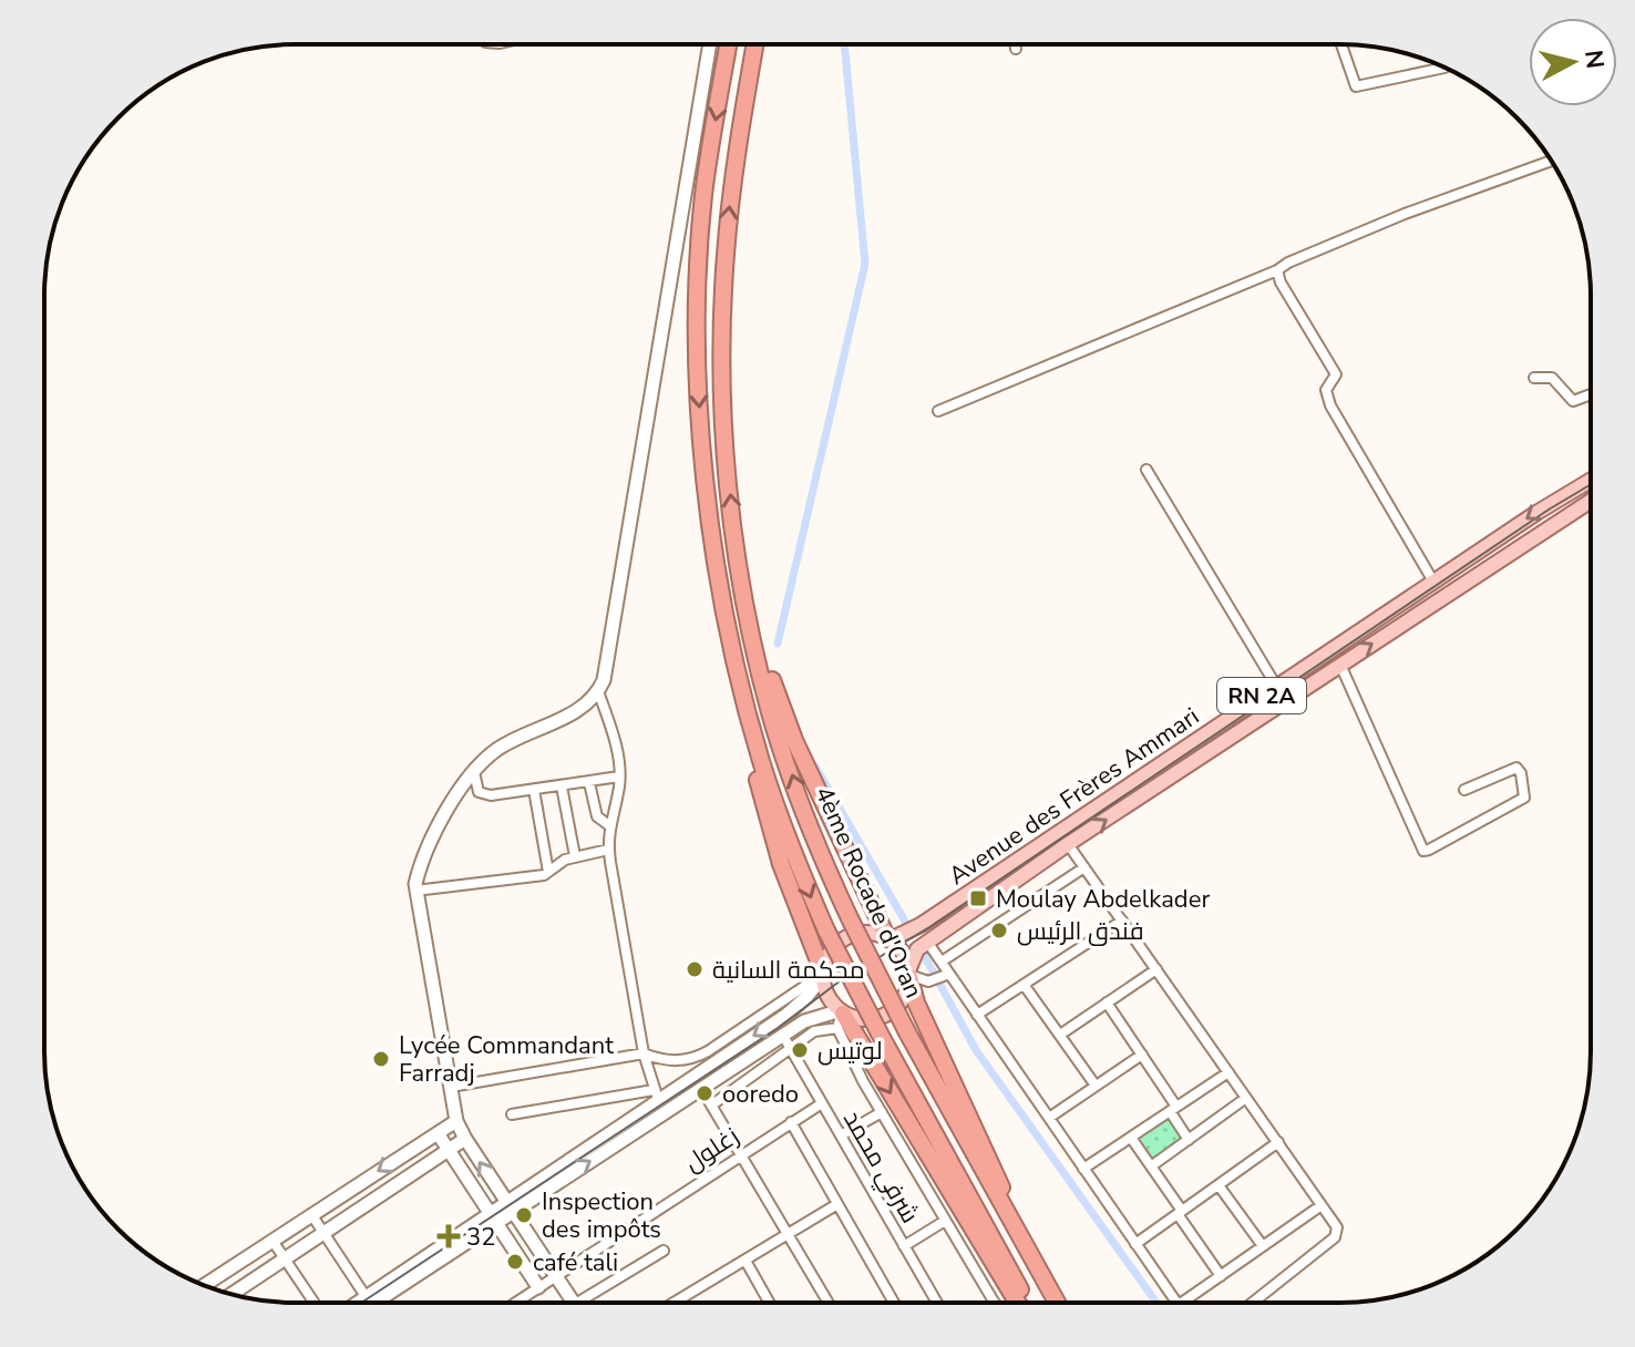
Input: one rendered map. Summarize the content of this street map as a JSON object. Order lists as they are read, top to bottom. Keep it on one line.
{"streets":{"highway":["4ème Rocade d'Oran"],"main road":["RN 2A","Avenue des Frères Ammari"],"street":["زغلول","شرفي محمد"]},"crossings":[["زغلول","شرفي محمد"]],"places":{"transit":["Moulay Abdelkader"],"other":["فندق الرئيس","محكمة السانية","لوتيس","Lycée Commandant Farradj","ooredo","Inspection des impôts","café tali"],"health":["32"]},"north":"right"}
